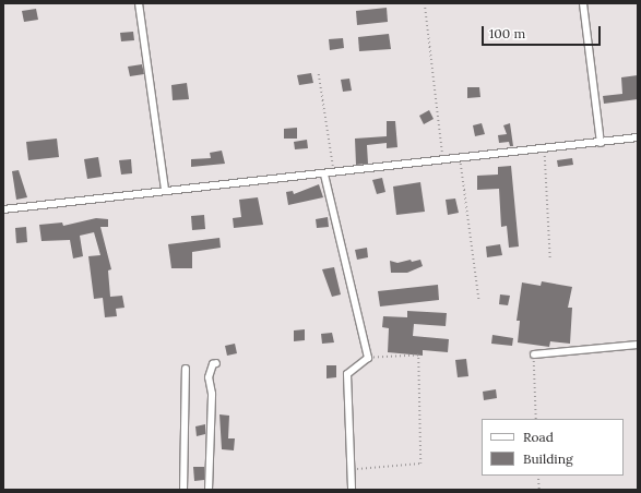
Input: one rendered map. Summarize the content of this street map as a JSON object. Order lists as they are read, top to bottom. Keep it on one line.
{"legend":["Road","Building"],"scale_bar":"100 m"}
